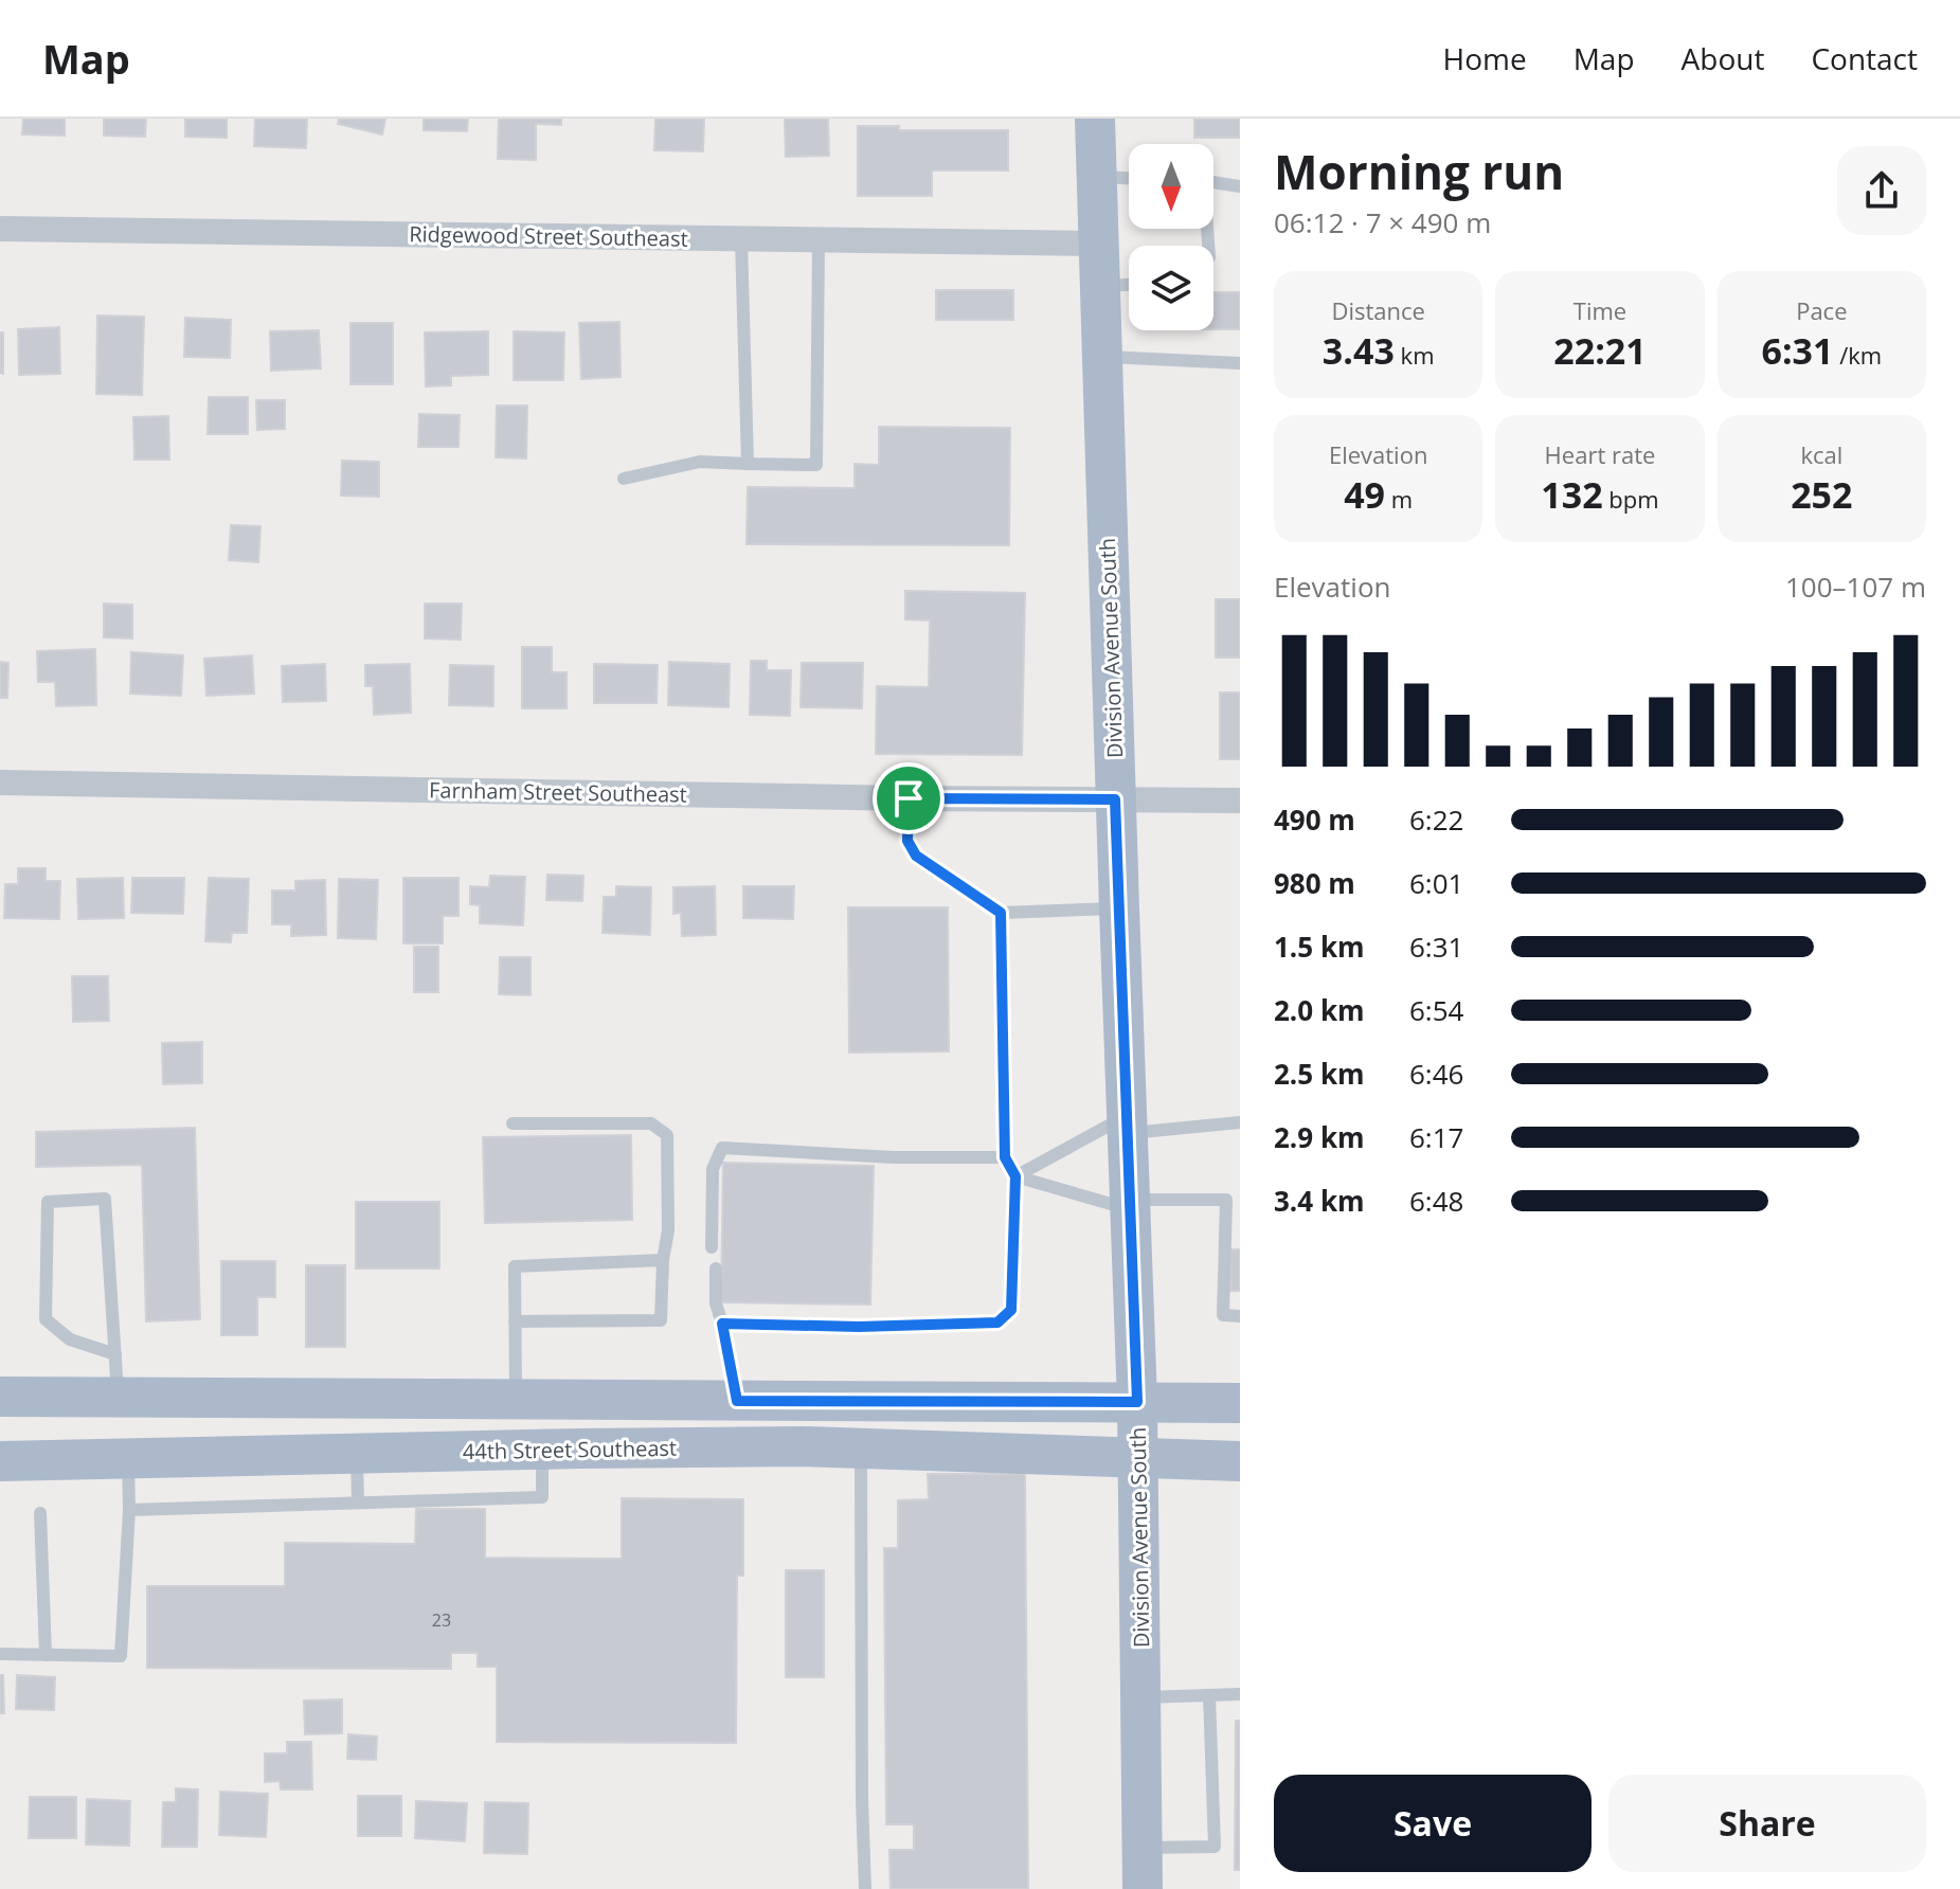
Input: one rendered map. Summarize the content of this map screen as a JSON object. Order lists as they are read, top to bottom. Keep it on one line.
{"streets":{"main road":["Division Avenue South","44th Street Southeast"],"street":["Ridgewood Street Southeast","Farnham Street Southeast"]},"crossings":[["Ridgewood Street Southeast","Division Avenue South"],["Division Avenue South","Farnham Street Southeast"],["Division Avenue South","44th Street Southeast"]],"house_numbers":["23"],"north":"bottom","page":{"header":"Map","nav":["Home","Map","About","Contact"],"heading":["Morning run","06:12 · 7 × 490 m"],"stats":[["Distance","3.43 km"],["Time","22:21"],["Pace","6:31 /km"],["Elevation","49 m"],["Heart rate","132 bpm"],["kcal","252"]],"chart":["Elevation","100–107 m"],"list":[{"name":"490 m","note":"6:22"},{"name":"980 m","note":"6:01"},{"name":"1.5 km","note":"6:31"},{"name":"2.0 km","note":"6:54"},{"name":"2.5 km","note":"6:46"},{"name":"2.9 km","note":"6:17"},{"name":"3.4 km","note":"6:48"}],"buttons":["Save","Share"]}}
